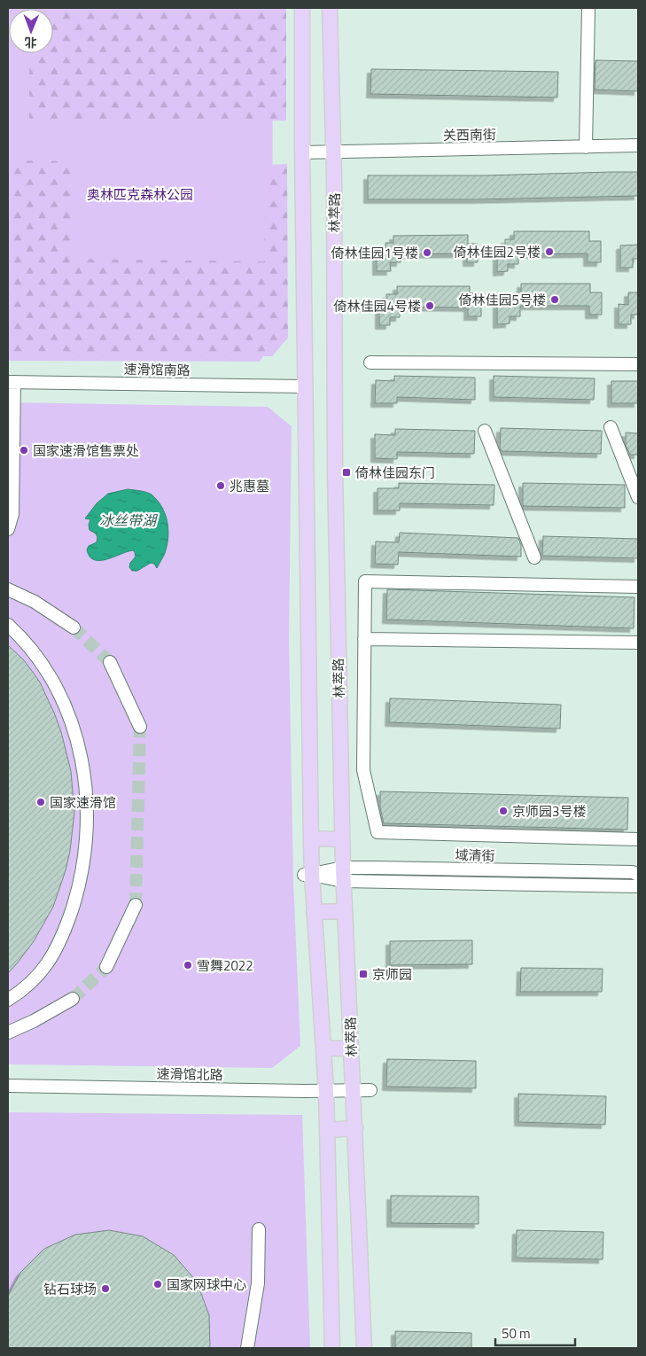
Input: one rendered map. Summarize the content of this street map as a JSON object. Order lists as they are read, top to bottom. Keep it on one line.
{"streets":{"main road":["林萃路"],"street":["关西南街","速滑馆南路","域清街","速滑馆北路"]},"crossings":[["关西南街","林萃路"],["林萃路","域清街"],["林萃路","速滑馆北路"]],"water":["冰丝带湖"],"parks":["奥林匹克森林公园"],"places":{"other":["倚林佳园2号楼","倚林佳园1号楼","倚林佳园5号楼","倚林佳园4号楼","国家速滑馆售票处","兆惠墓","国家速滑馆","京师园3号楼","雪舞2022","国家网球中心","钻石球场"],"transit":["倚林佳园东门","京师园"]},"scale_bar":"50 m","north":"bottom"}
